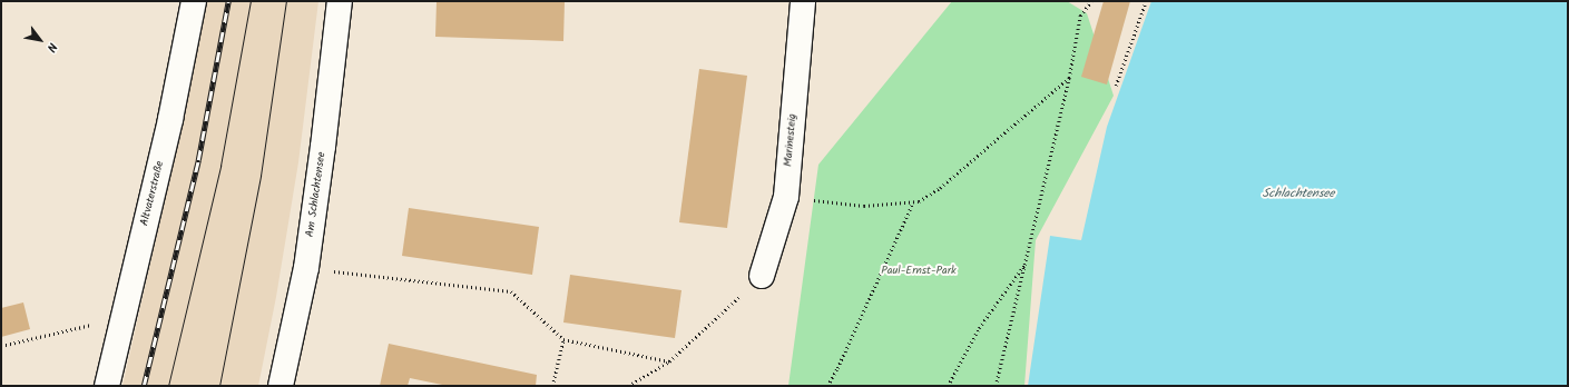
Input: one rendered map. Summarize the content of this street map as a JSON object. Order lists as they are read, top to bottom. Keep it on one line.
{"streets":{"street":["Marinesteig","Altvaterstraße","Am Schlachtensee"]},"water":["Schlachtensee"],"parks":["Paul-Ernst-Park"],"north":"bottom right"}
